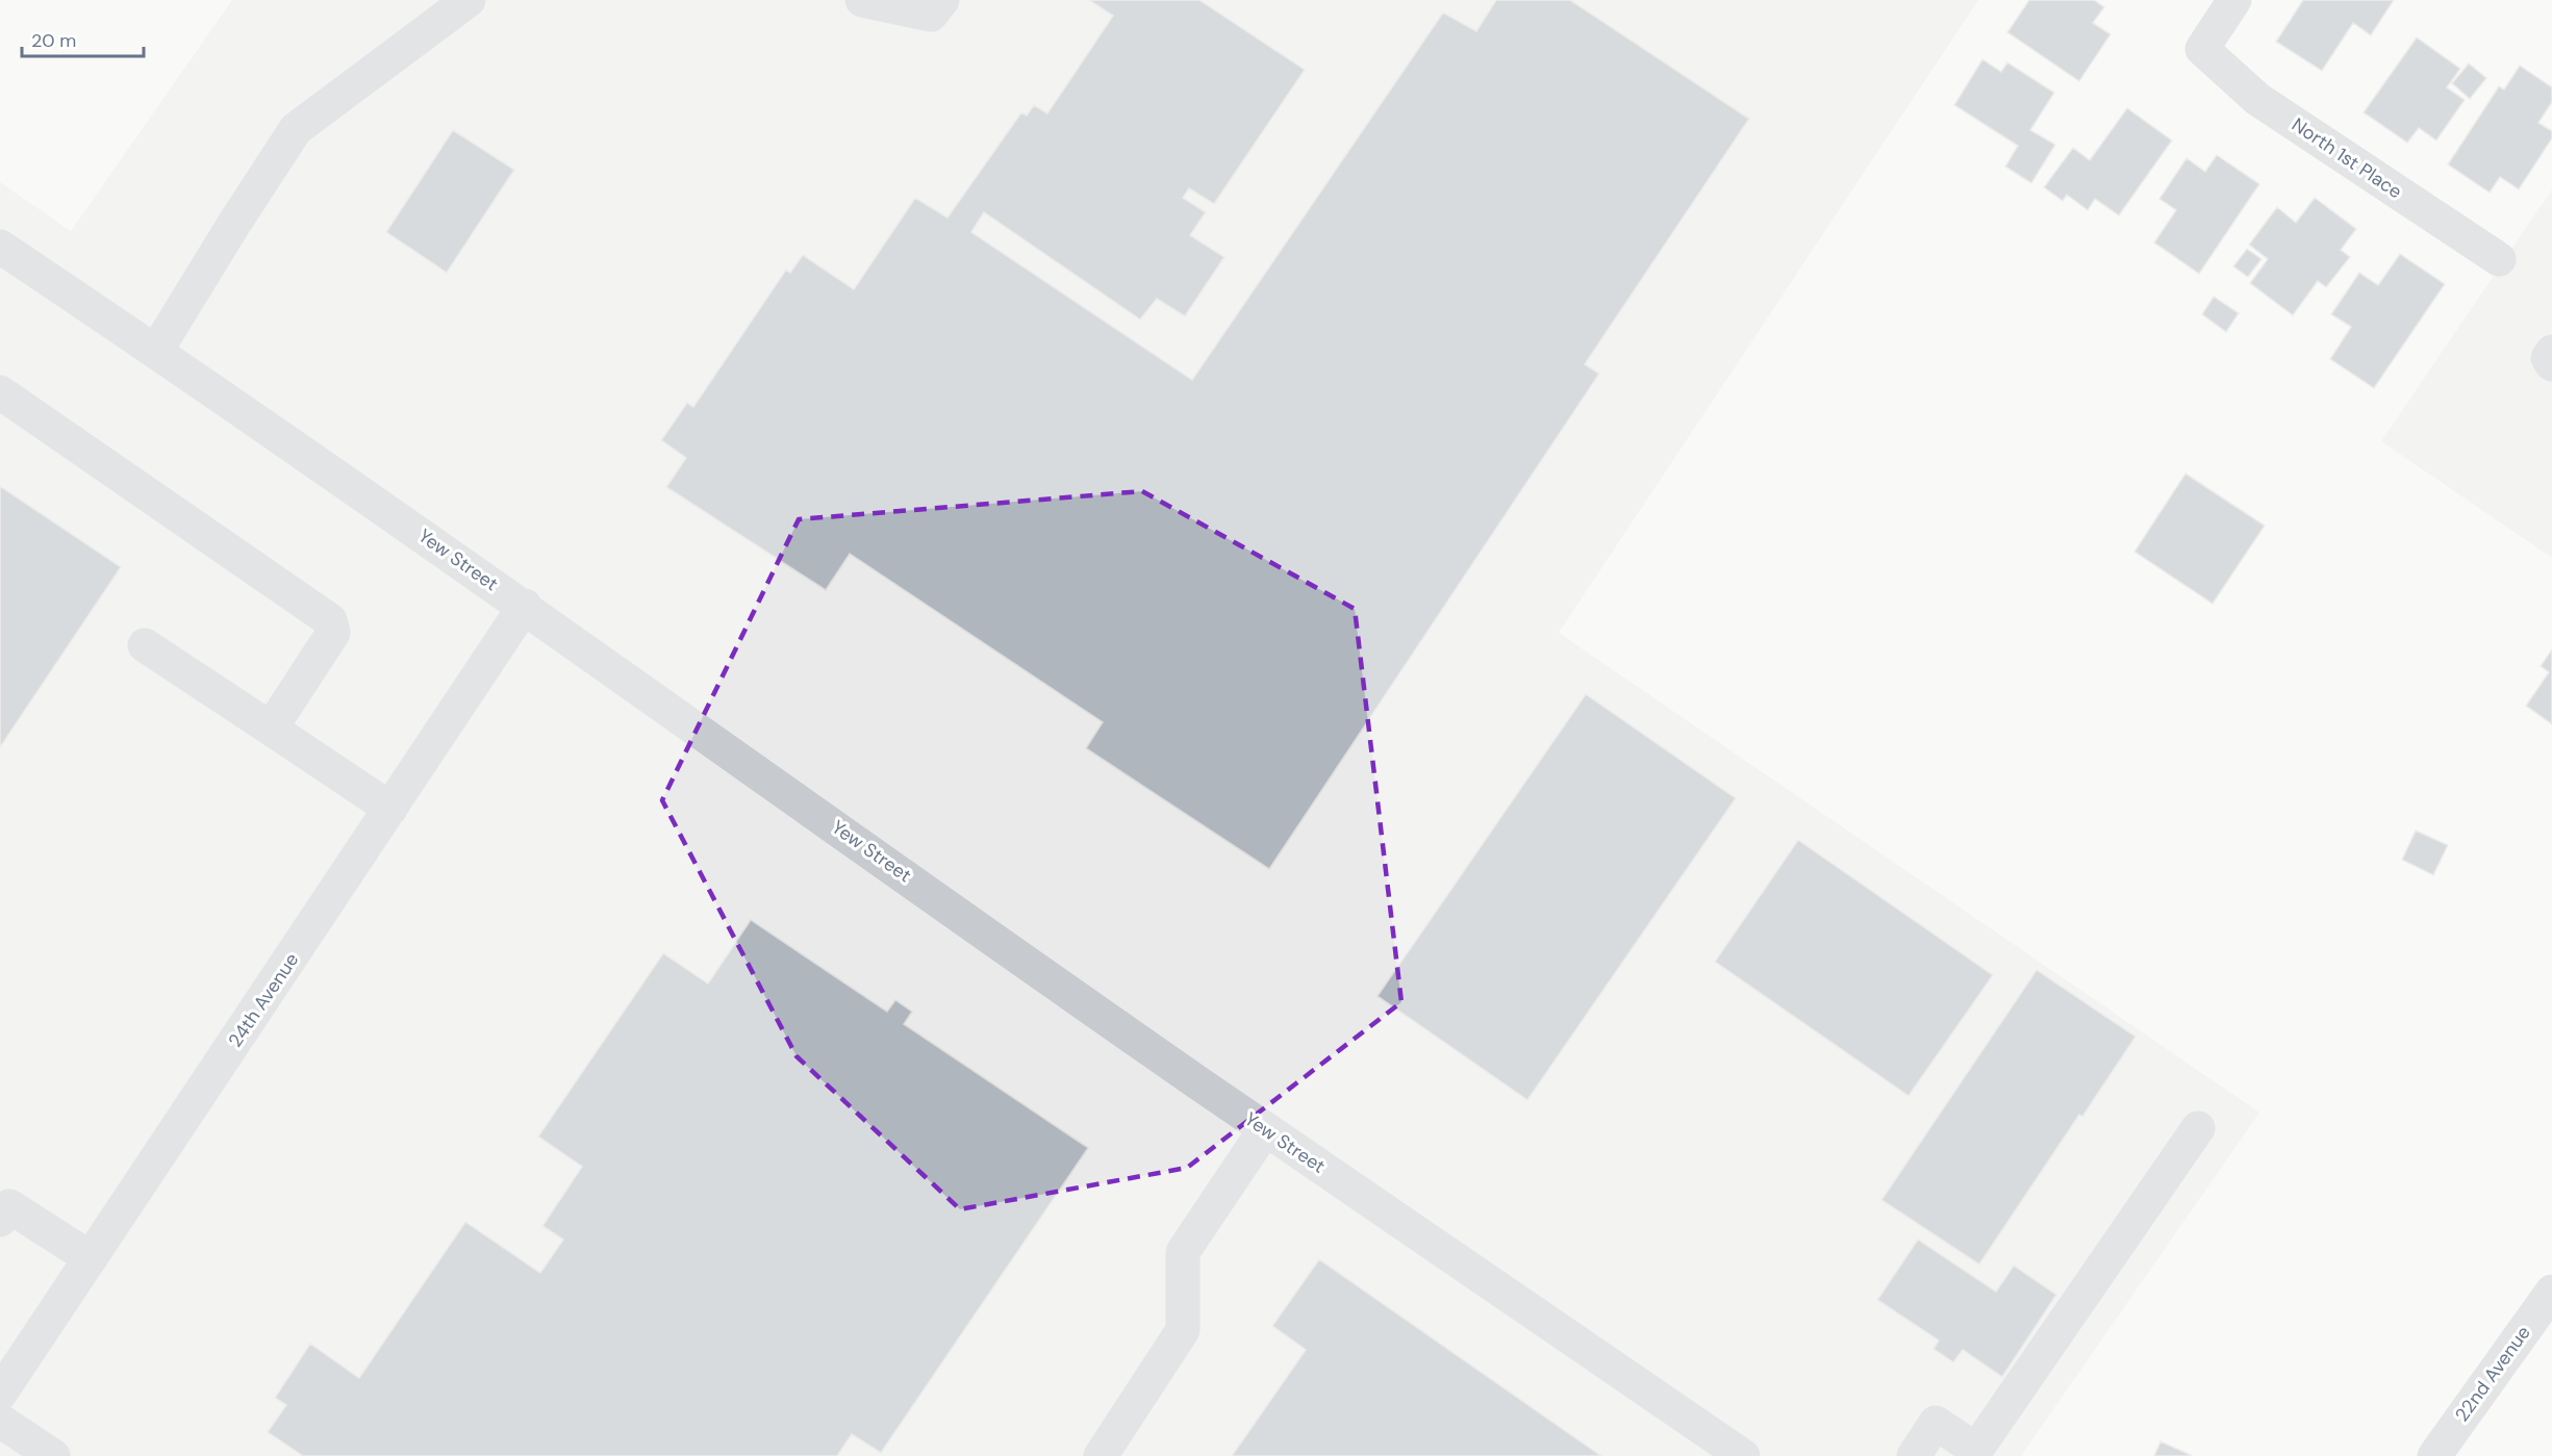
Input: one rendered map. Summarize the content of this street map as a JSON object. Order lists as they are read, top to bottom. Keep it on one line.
{"streets":{"street":["North 1st Place","Yew Street","24th Avenue","22nd Avenue"]},"crossings":[["Yew Street","24th Avenue"]],"scale_bar":"20 m"}
